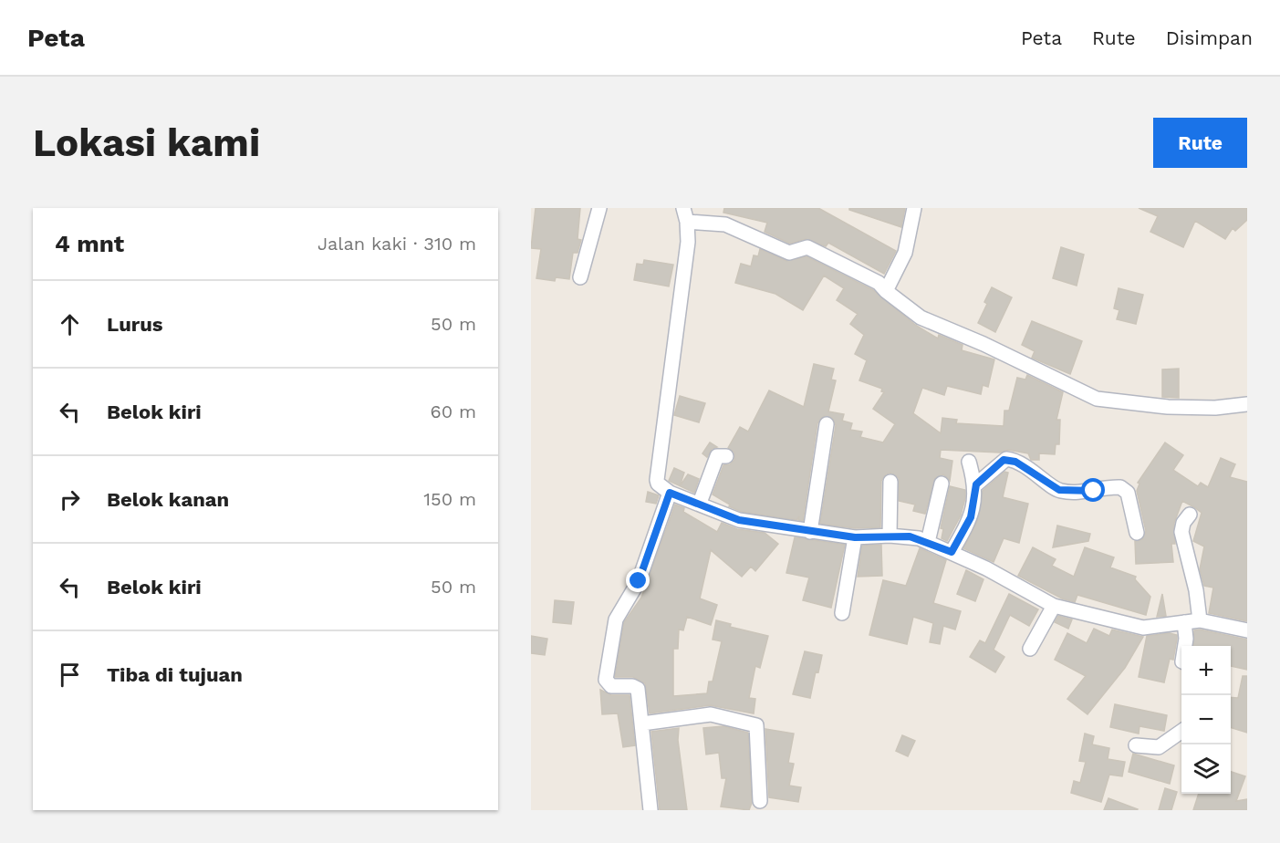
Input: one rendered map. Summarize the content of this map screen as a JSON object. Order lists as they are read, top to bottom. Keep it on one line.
{"page":{"header":"Peta","nav":["Peta","Rute","Disimpan"],"buttons":"Rute","title":"Lokasi kami","heading":["4 mnt","Jalan kaki · 310 m"],"list":[["Lurus","50 m"],["Belok kiri","60 m"],["Belok kanan","150 m"],["Belok kiri","50 m"],"Tiba di tujuan"],"map_buttons":["+","−"]}}
